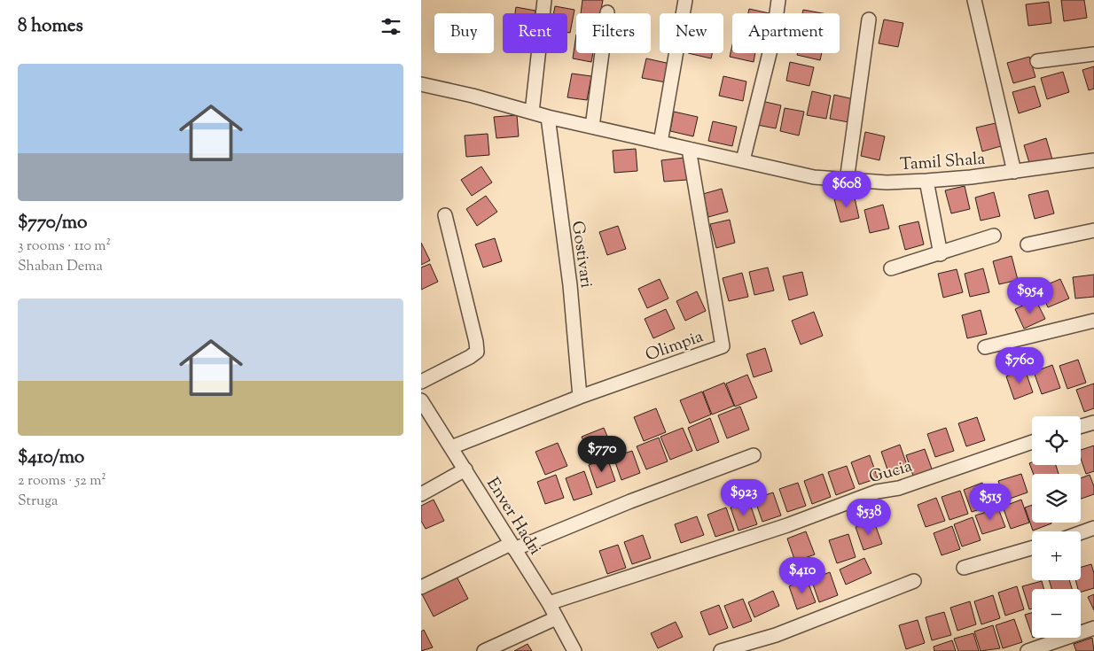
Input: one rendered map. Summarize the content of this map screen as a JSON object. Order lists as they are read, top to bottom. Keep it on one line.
{"streets":{"street":["Tamil Shala","Gostivari","Olimpia","Gucia","Enver Hadri"]},"crossings":[["Tamil Shala","Gostivari"],["Tamil Shala","Olimpia"],["Gostivari","Olimpia"],["Olimpia","Enver Hadri"],["Gucia","Enver Hadri"]],"page":{"heading":"8 homes","chip":["Buy","Rent","Filters","New","Apartment"],"list":[{"name":"$770/mo","note":"3 rooms · 110 m² · Shaban Dema"},{"name":"$410/mo","note":"2 rooms · 52 m² · Struga"}],"price":["$608","$954","$760","$770","$923","$515","$538","$410"],"map_buttons":["+","−"]}}
